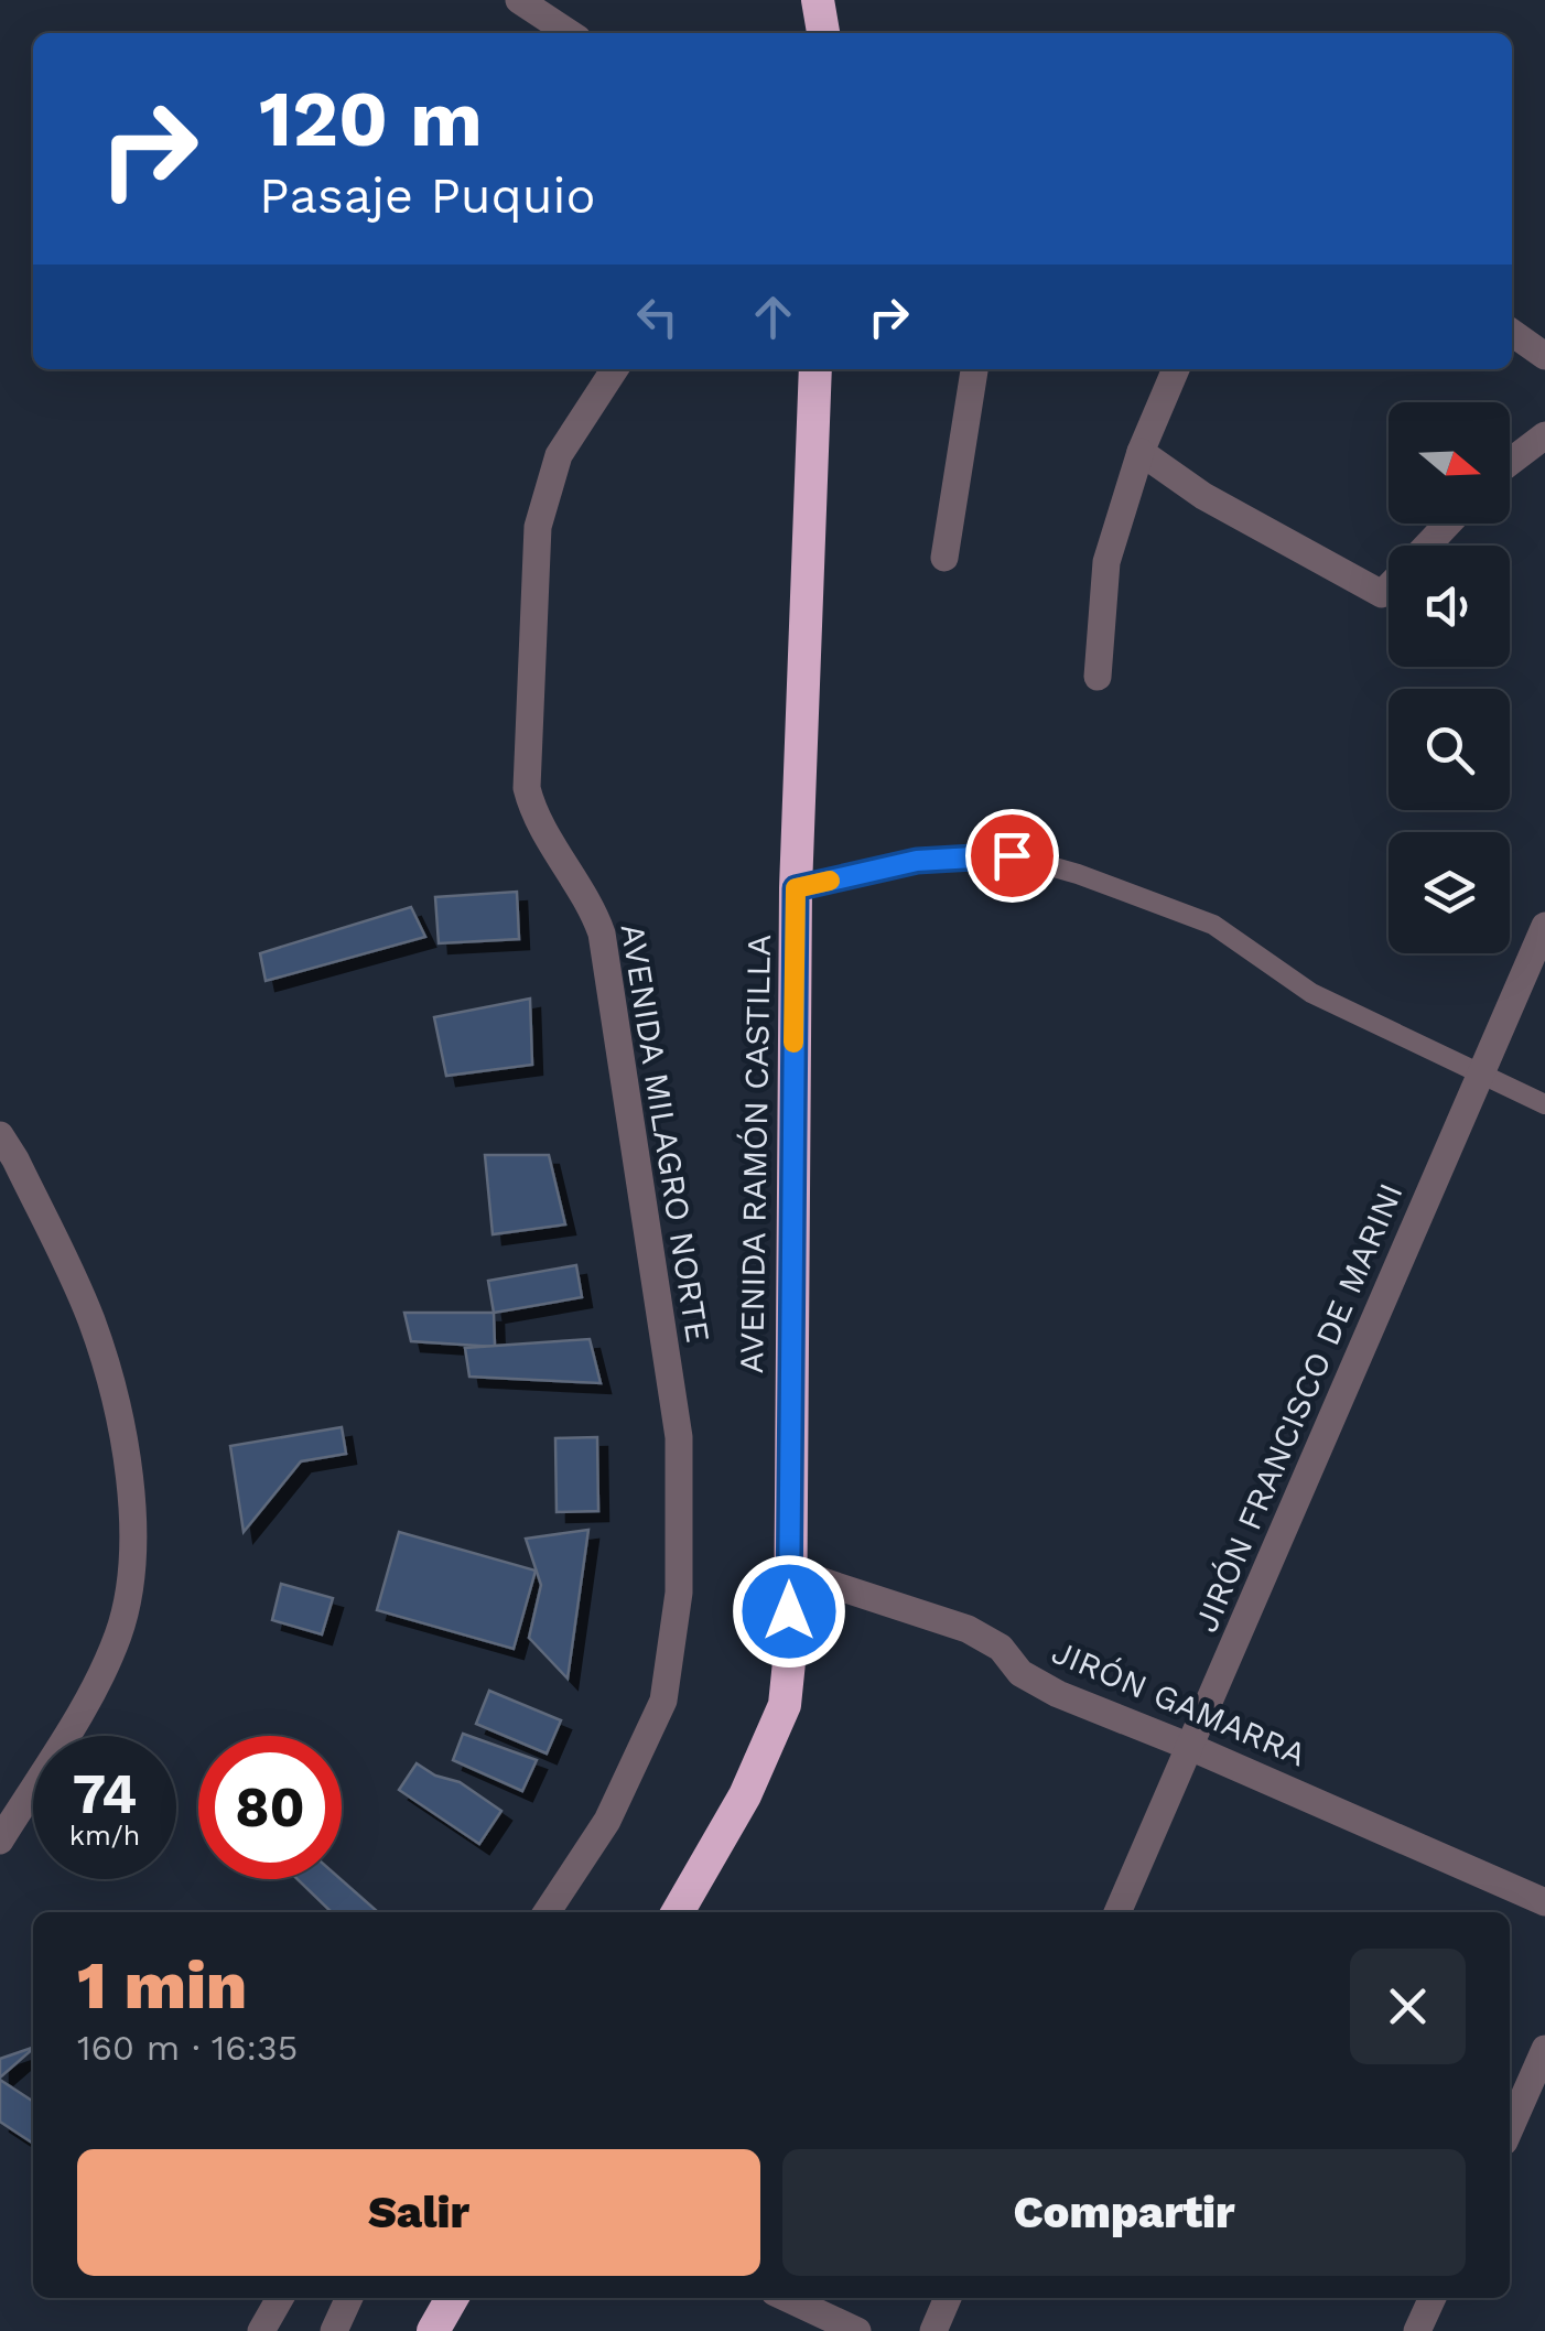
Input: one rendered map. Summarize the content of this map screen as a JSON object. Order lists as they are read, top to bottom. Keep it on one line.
{"streets":{"highway":["AVENIDA RAMÓN CASTILLA"],"street":["AVENIDA MILAGRO NORTE","JIRÓN FRANCISCO DE MARINI","JIRÓN GAMARRA"]},"crossings":[["AVENIDA RAMÓN CASTILLA","JIRÓN GAMARRA"],["JIRÓN FRANCISCO DE MARINI","JIRÓN GAMARRA"]],"north":"right","page":{"turn":["120 m","Pasaje Puquio"],"speed":"74 km/h","limit":"80","heading":["1 min","160 m · 16:35"],"buttons":["Salir","Compartir"]}}
